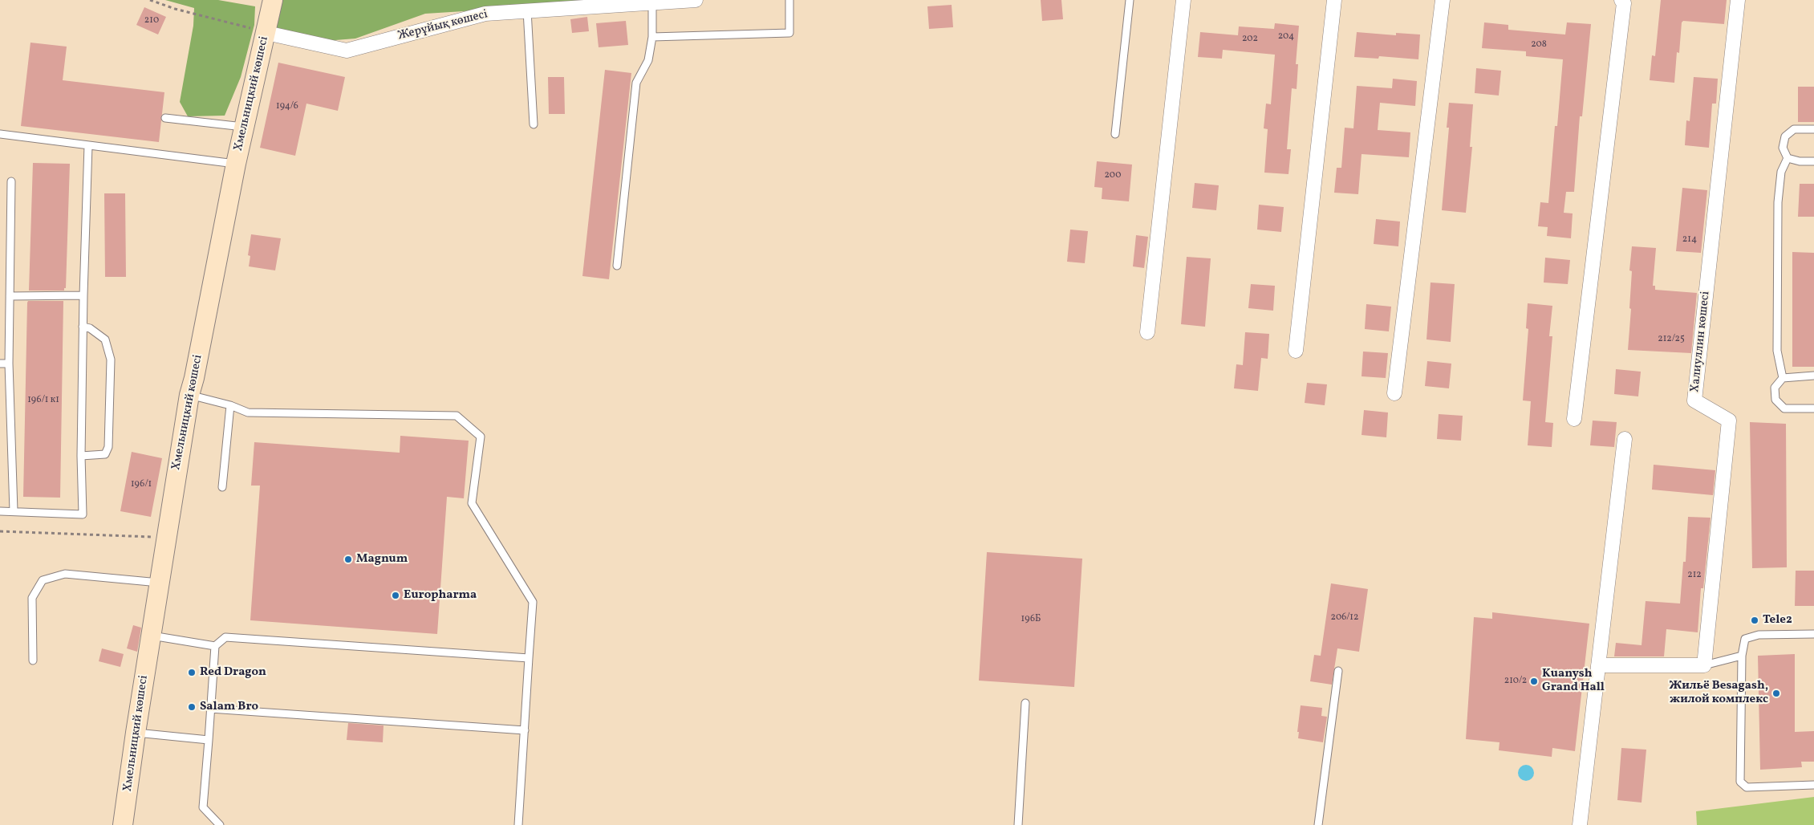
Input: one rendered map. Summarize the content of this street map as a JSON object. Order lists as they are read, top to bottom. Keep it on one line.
{"streets":{"street":["Жерұйық көшесі","Хмельницкий көшесі","Халиуллин көшесі"]},"crossings":[["Жерұйық көшесі","Хмельницкий көшесі"]],"places":["Magnum","Europharma","Tele2","Red Dragon","Kuanysh Grand Hall","Жильё Besagash, жилой комплекс","Salam Bro"],"house_numbers":["210","204","202","208","194/6","200","214","212/25","196/1 к1","196/1","212","206/12","196Б","210/2"]}
